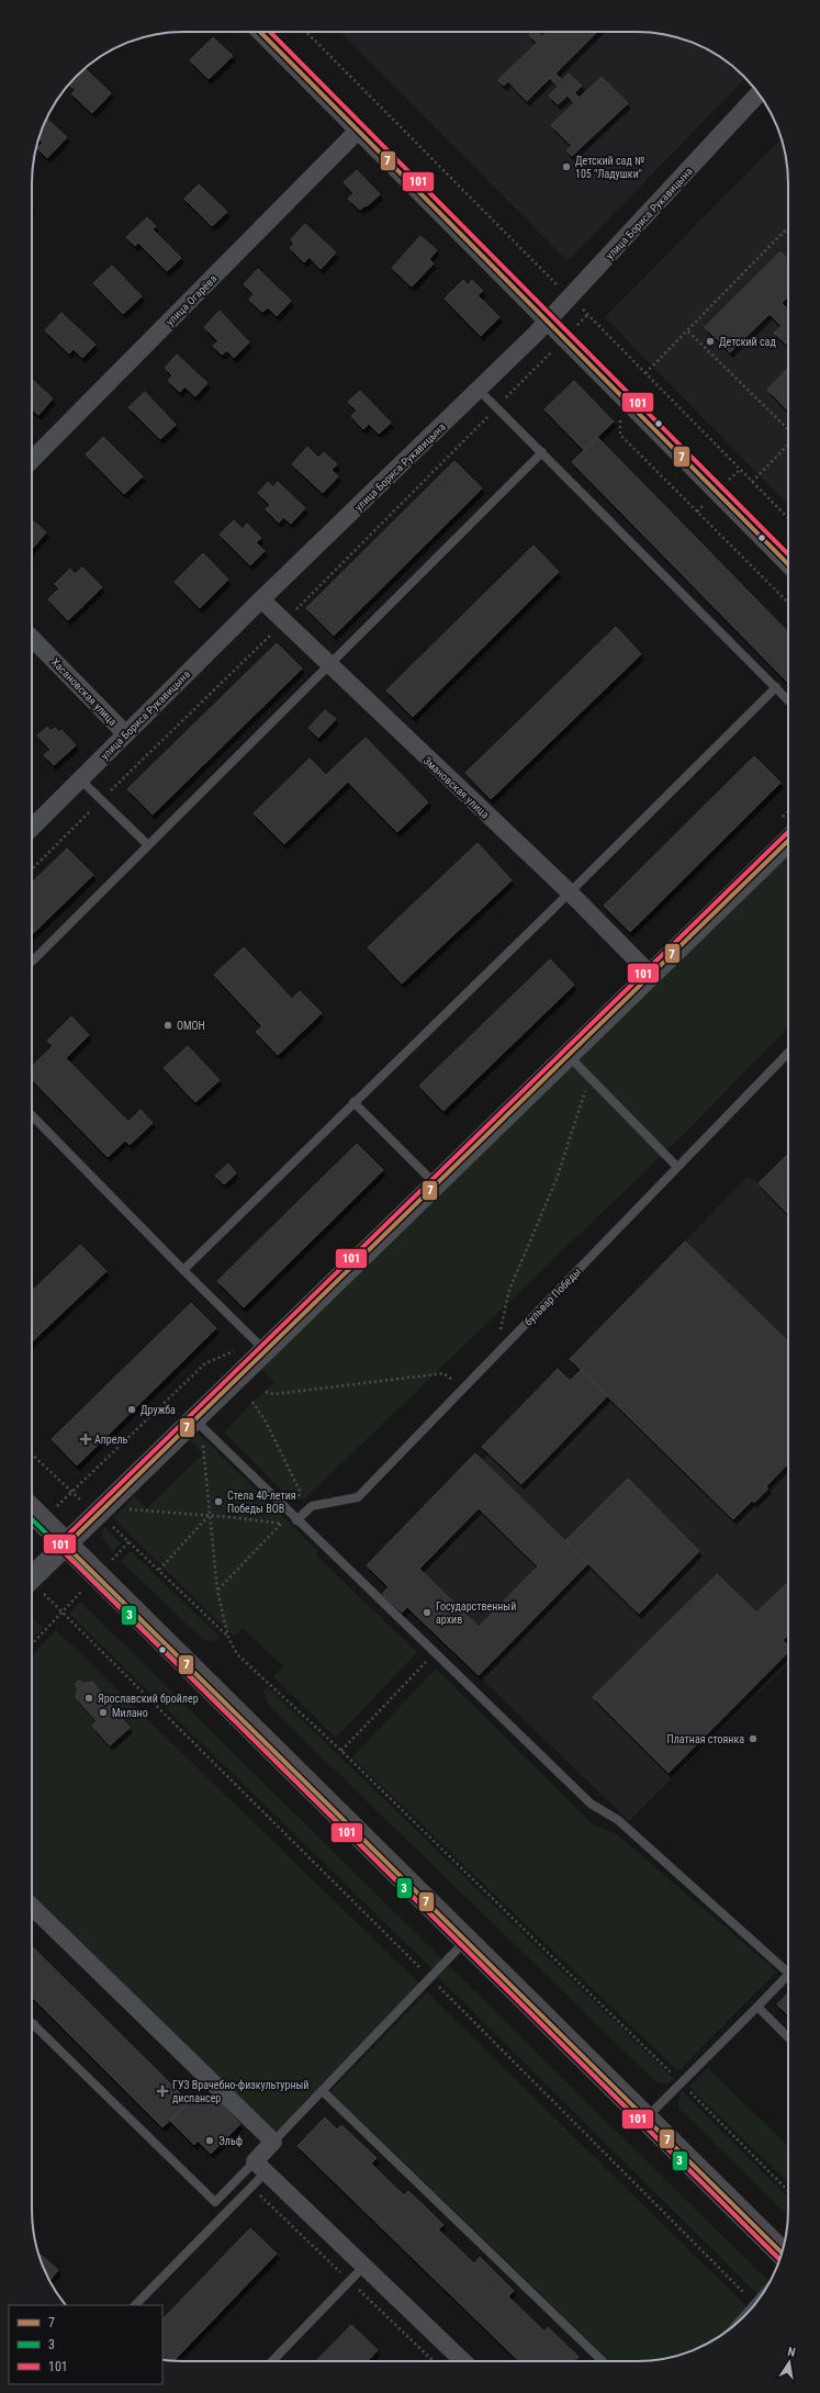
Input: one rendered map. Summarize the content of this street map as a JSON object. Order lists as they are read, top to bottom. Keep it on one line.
{"streets":{"street":["улица Бориса Рукавицына","улица Огарёва","Хасановская улица","Змановская улица"],"lane":["бульвар Победы"]},"crossings":[["улица Бориса Рукавицына","Хасановская улица"],["улица Бориса Рукавицына","Змановская улица"]],"places":{"other":["Детский сад № 105 \"Ладушки\"","Детский сад","ОМОН","Дружба","Стела 40-летия Победы ВОВ","Государственный архив","Ярославский бройлер","Милано","Платная стоянка","Эльф"],"health":["Апрель","ГУЗ Врачебно-физкультурный диспансер"]},"lines":["transit line 7","transit line 101","transit line 3"],"legend":["7","3","101"],"north":"top"}
